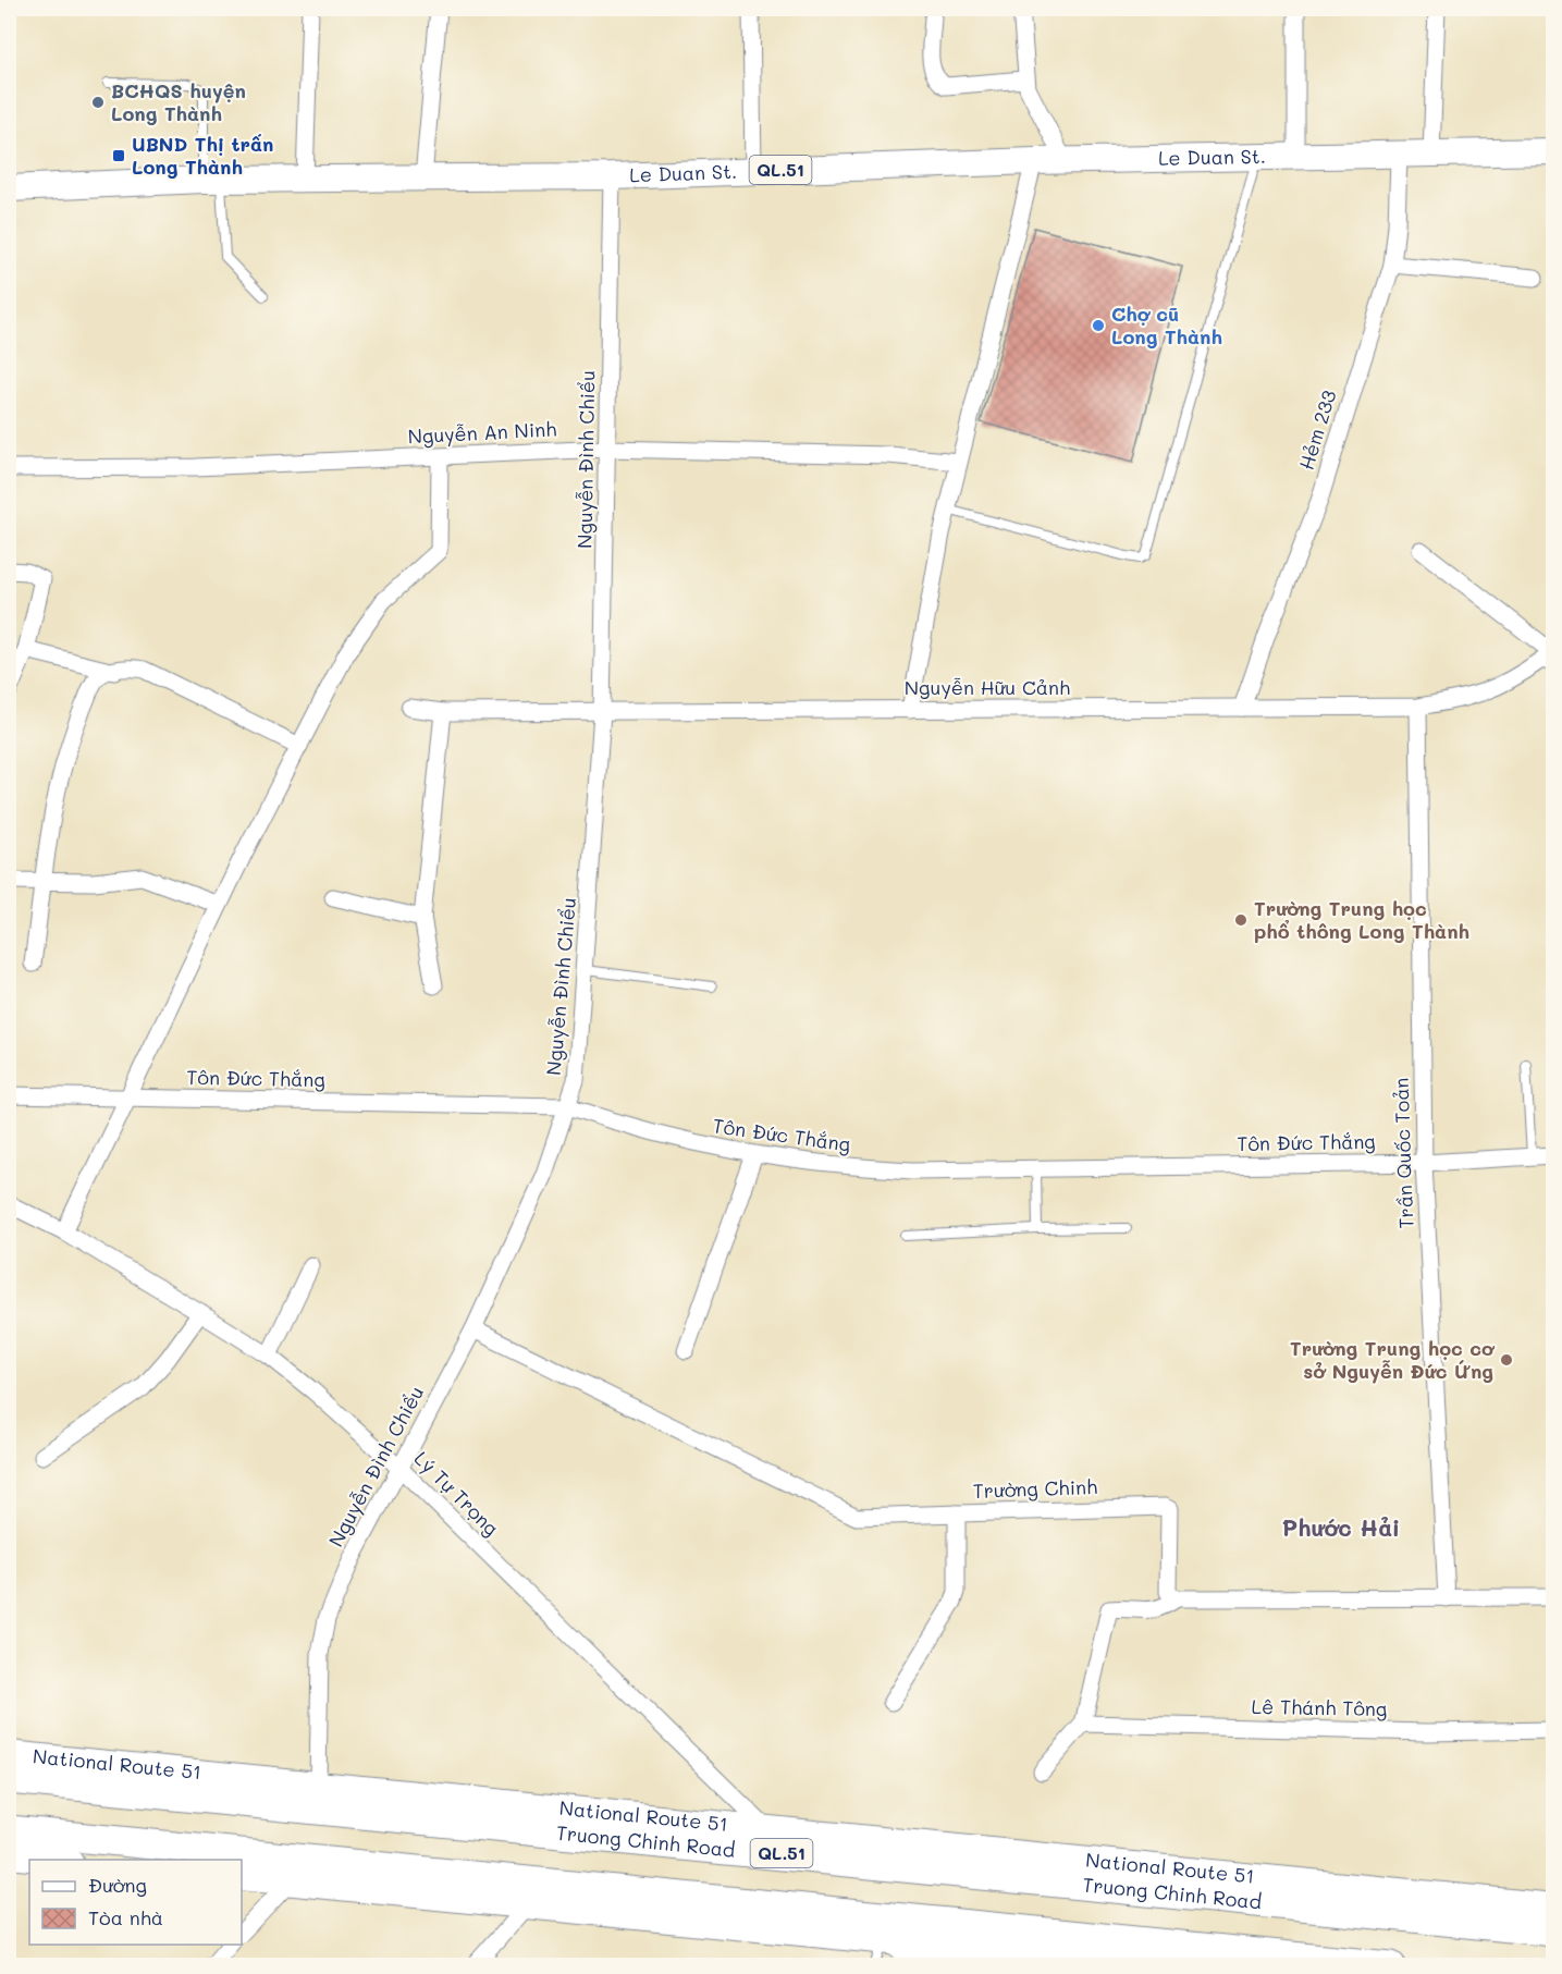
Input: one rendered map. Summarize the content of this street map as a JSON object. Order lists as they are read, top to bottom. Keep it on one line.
{"streets":{"highway":["QL.51","Truong Chinh Road"],"main road":["Le Duan St.","National Route 51"],"street":["Hẻm 233","Nguyễn An Ninh","Nguyễn Đình Chiểu","Nguyễn Hữu Cảnh","Tôn Đức Thắng","Trần Quốc Toản","Trường Chinh","Lý Tự Trọng","Lê Thánh Tông"]},"crossings":[["Le Duan St.","Hẻm 233"],["Le Duan St.","Nguyễn Đình Chiểu"],["Hẻm 233","Nguyễn Hữu Cảnh"],["Nguyễn An Ninh","Nguyễn Đình Chiểu"],["Nguyễn Đình Chiểu","Nguyễn Hữu Cảnh"],["Nguyễn Đình Chiểu","Tôn Đức Thắng"],["Nguyễn Đình Chiểu","Trường Chinh"],["Nguyễn Đình Chiểu","Lý Tự Trọng"],["Nguyễn Đình Chiểu","Truong Chinh Road"],["Nguyễn Hữu Cảnh","Trần Quốc Toản"],["Tôn Đức Thắng","Trần Quốc Toản"],["Lý Tự Trọng","National Route 51"],["Lý Tự Trọng","Truong Chinh Road"],["National Route 51","Truong Chinh Road"]],"districts":["Phước Hải"],"places":{"other":["BCHQS huyện Long Thành","Chợ cũ Long Thành","Trường Trung học phổ thông Long Thành","Trường Trung học cơ sở Nguyễn Đức Ứng"],"transit":["UBND Thị trấn Long Thành"]},"legend":["Đường","Tòa nhà"]}
